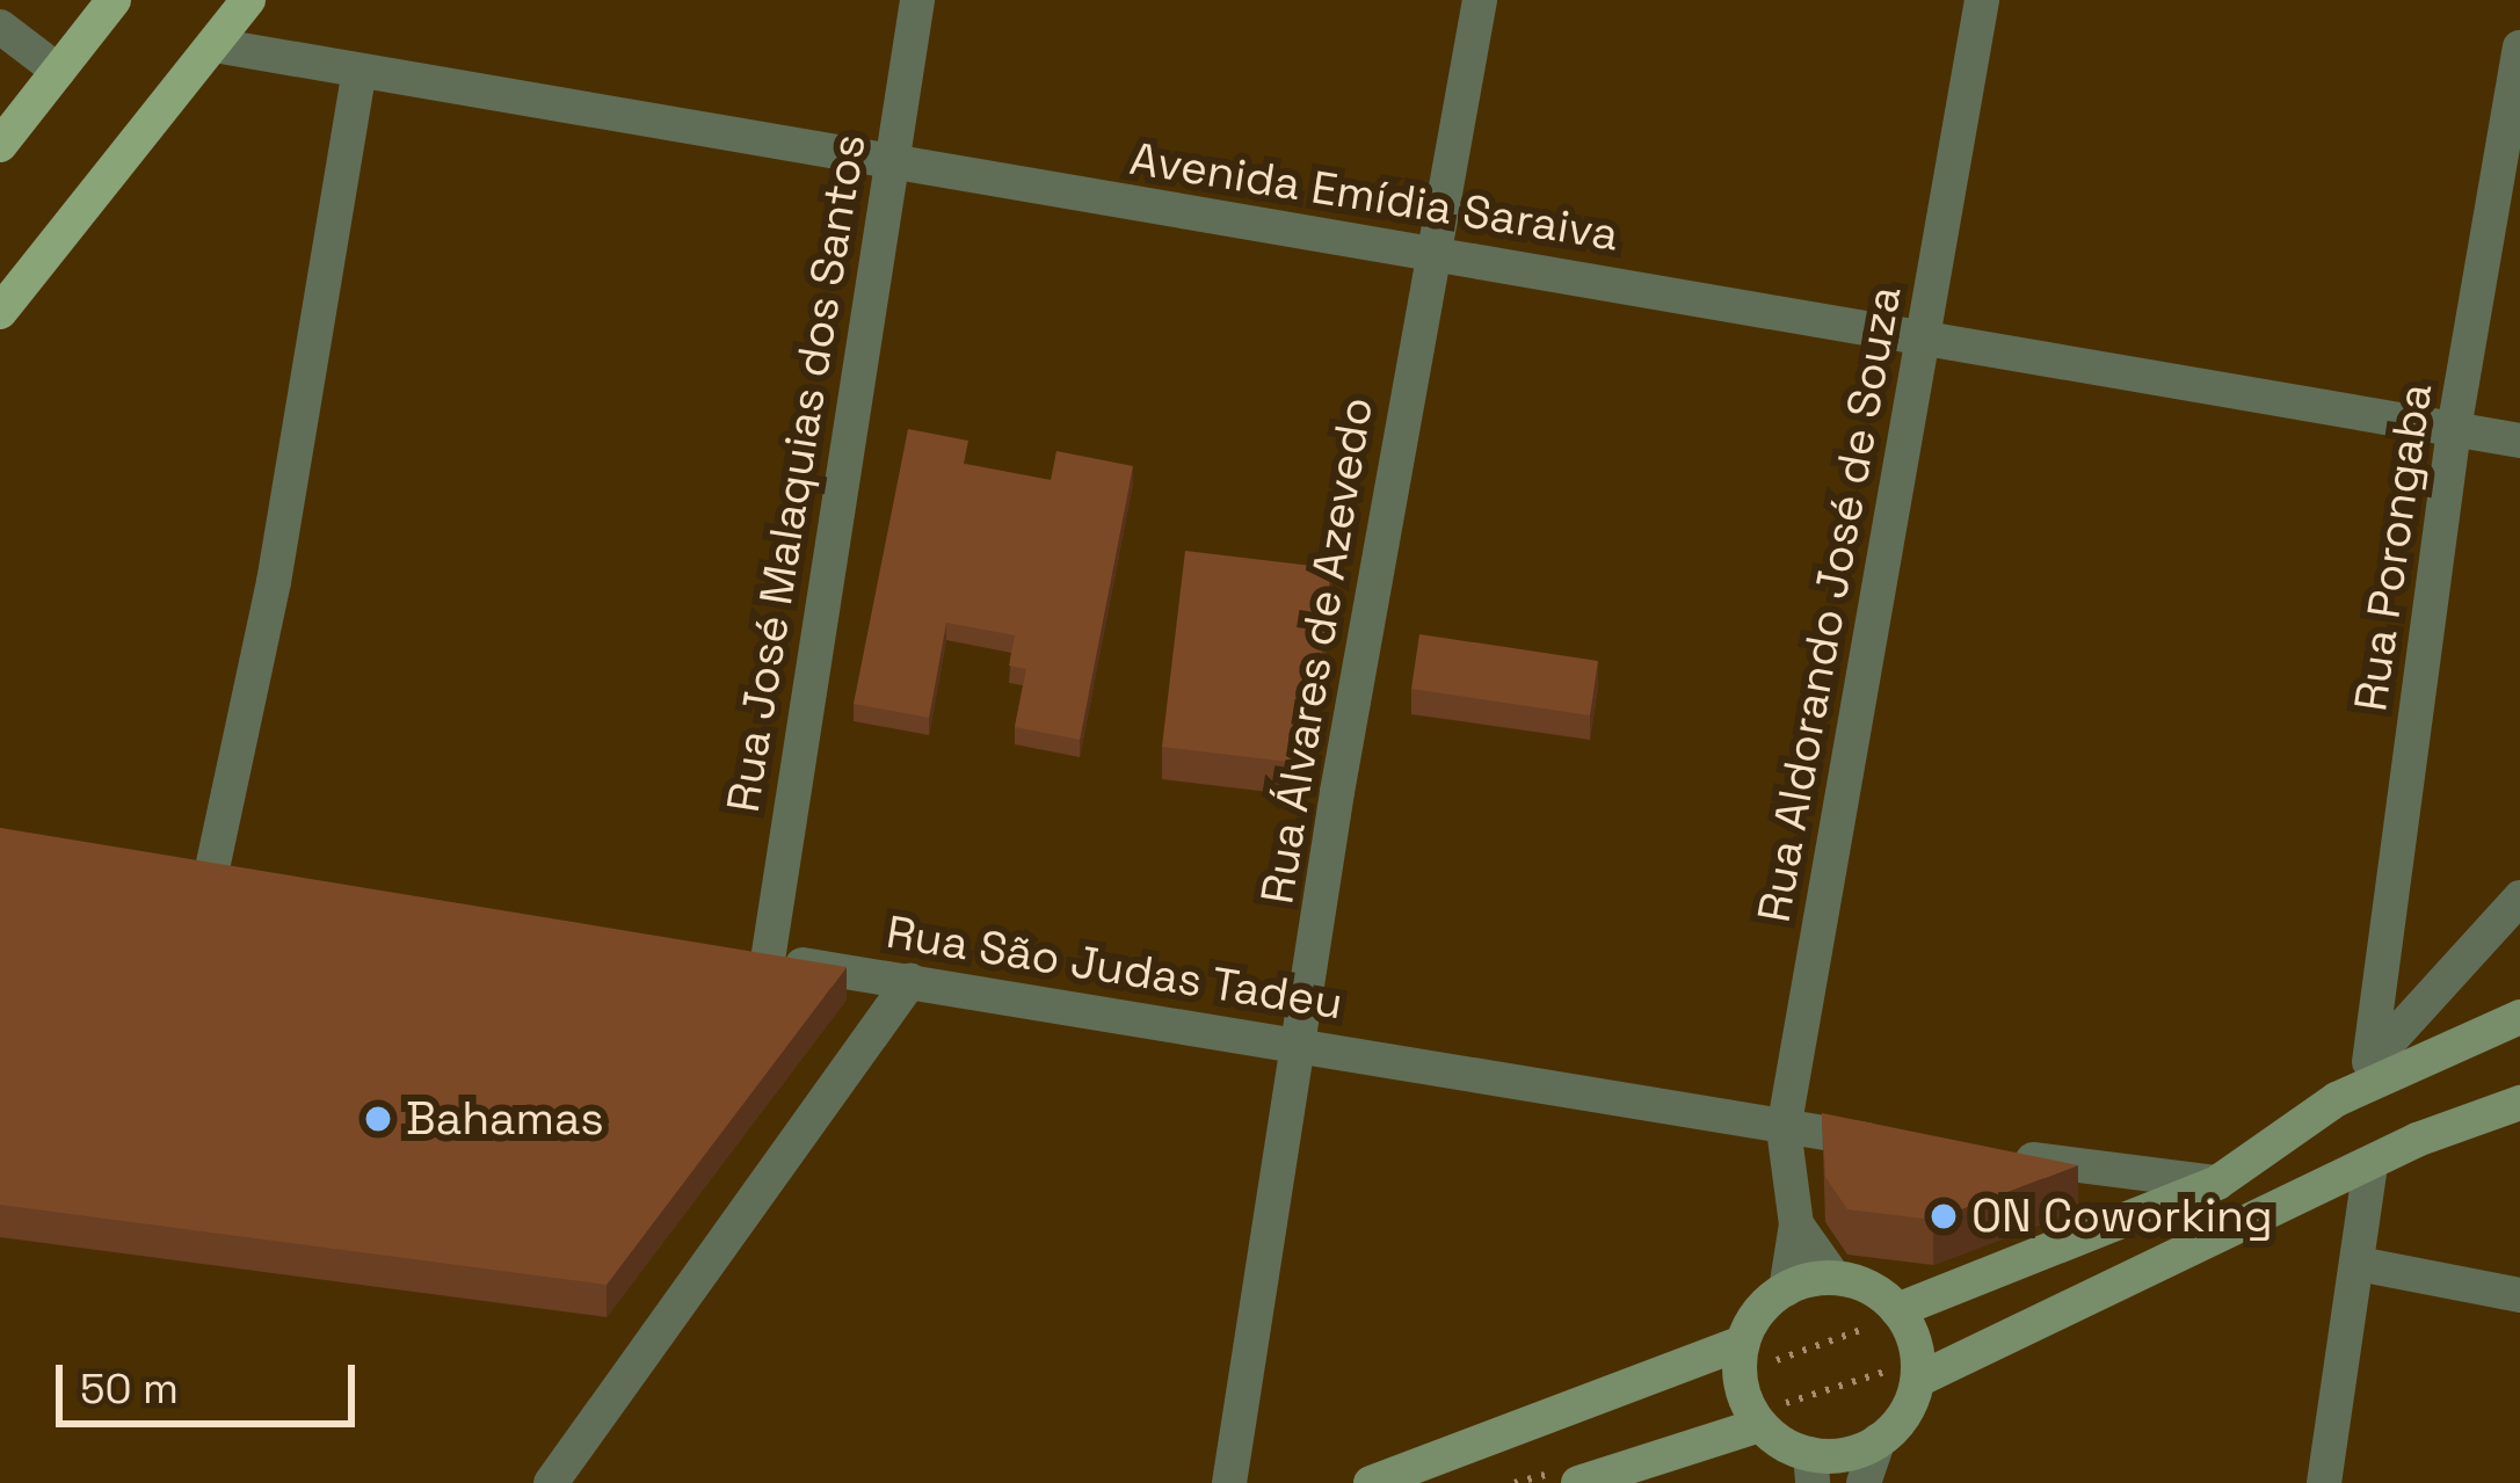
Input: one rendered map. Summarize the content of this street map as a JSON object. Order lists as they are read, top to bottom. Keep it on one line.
{"streets":{"street":["Avenida Emídia Saraiva","Rua José Malaquias dos Santos","Rua Porongaba","Rua Aldorando José de Souza","Rua Álvares de Azevedo","Rua São Judas Tadeu"]},"crossings":[["Avenida Emídia Saraiva","Rua José Malaquias dos Santos"],["Avenida Emídia Saraiva","Rua Porongaba"],["Avenida Emídia Saraiva","Rua Aldorando José de Souza"],["Avenida Emídia Saraiva","Rua Álvares de Azevedo"],["Rua José Malaquias dos Santos","Rua São Judas Tadeu"],["Rua Aldorando José de Souza","Rua São Judas Tadeu"],["Rua Álvares de Azevedo","Rua São Judas Tadeu"]],"places":["Bahamas","ON Coworking"],"scale_bar":"50 m"}
